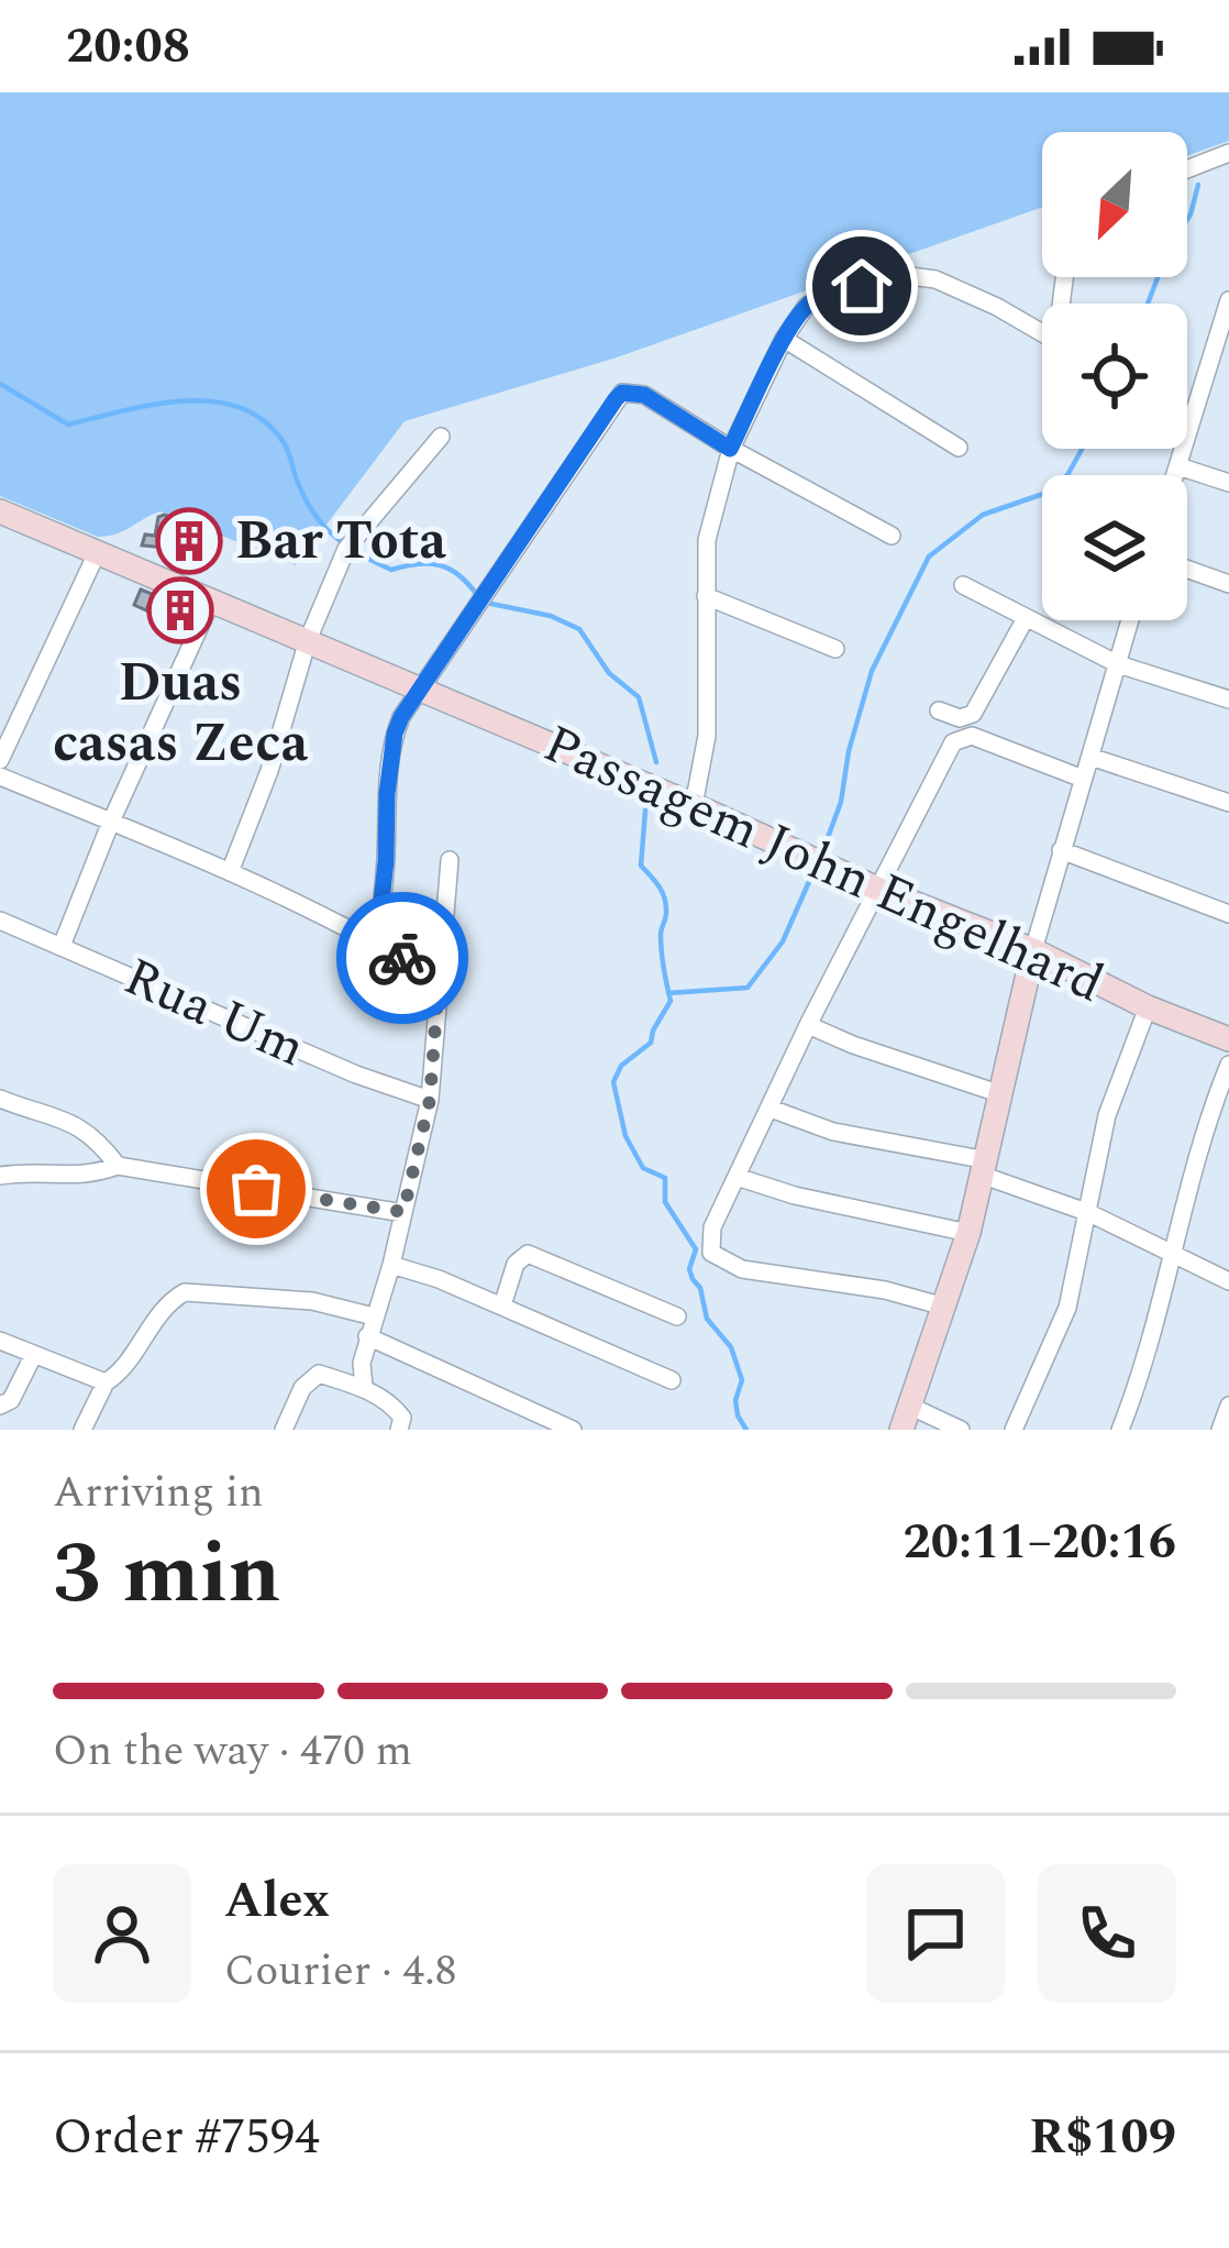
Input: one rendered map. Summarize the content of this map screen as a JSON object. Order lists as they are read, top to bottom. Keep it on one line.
{"streets":{"main road":["Passagem John Engelhard"],"street":["Rua Um"]},"places":{"building":["Bar Tota","Duas casas Zeca"]},"north":"bottom left","page":{"status":"20:08","heading":["3 min","Arriving in","20:11–20:16"],"panel":["Alex","Courier · 4.8","Order #7594","R$109"],"bar":"On the way · 470 m"}}
